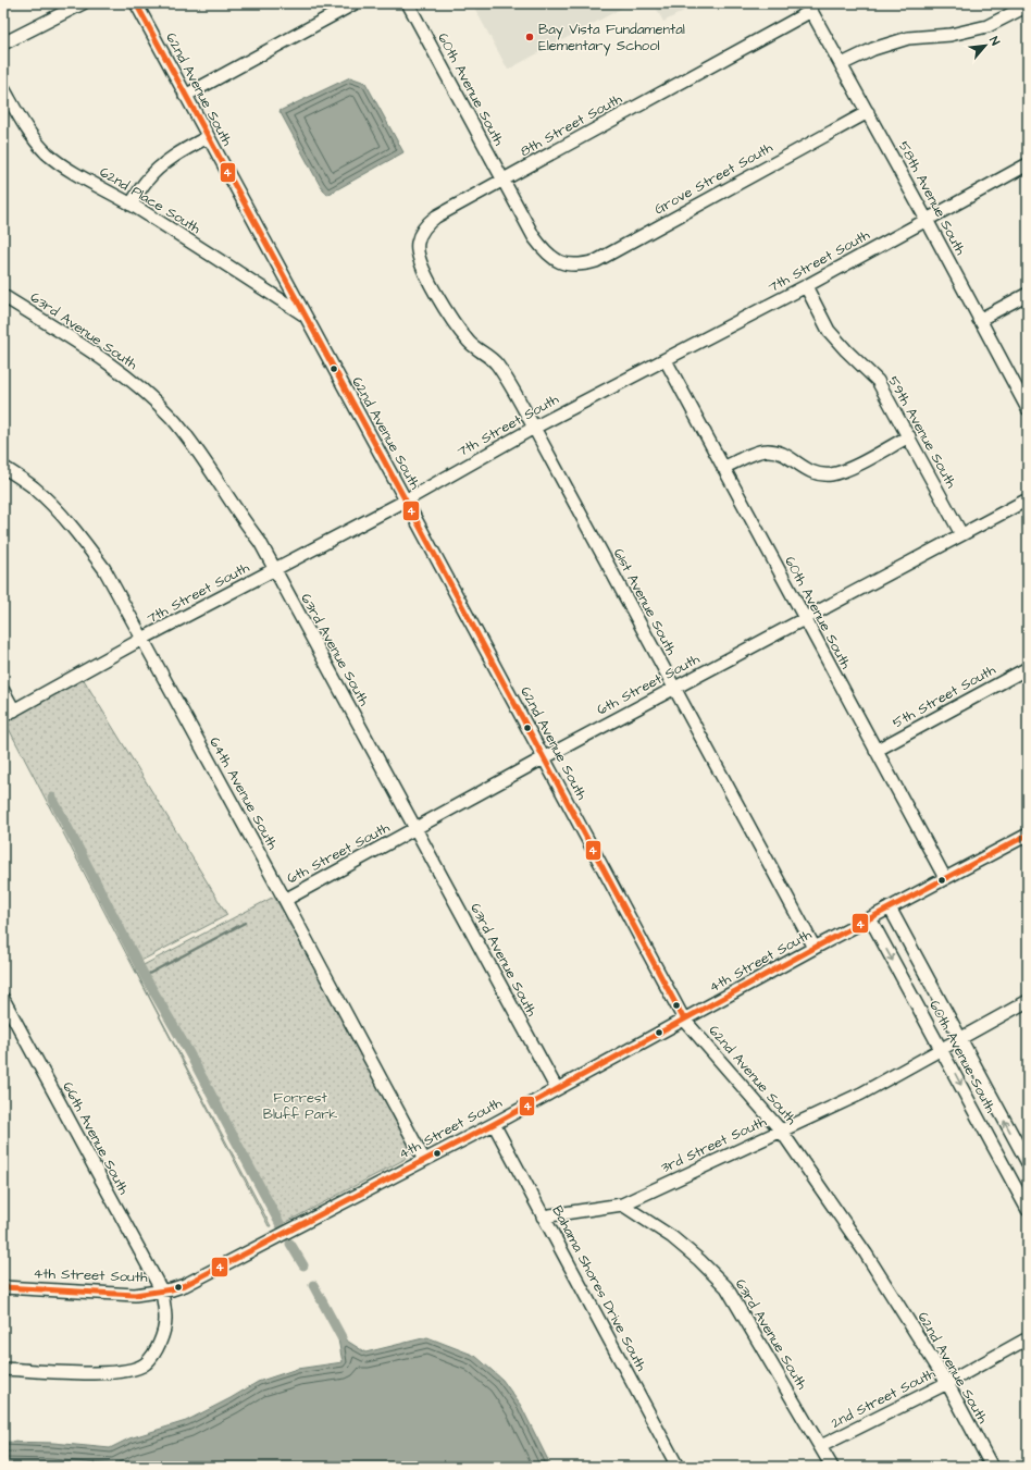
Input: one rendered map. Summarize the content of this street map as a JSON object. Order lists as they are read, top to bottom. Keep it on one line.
{"streets":{"street":["62nd Avenue South","60th Avenue South","8th Street South","Grove Street South","58th Avenue South","62nd Place South","7th Street South","63rd Avenue South","59th Avenue South","61st Avenue South","6th Street South","5th Street South","64th Avenue South","4th Street South","66th Avenue South","3rd Street South","Bahama Shores Drive South","2nd Street South"]},"crossings":[["62nd Avenue South","62nd Place South"],["62nd Avenue South","7th Street South"],["62nd Avenue South","6th Street South"],["62nd Avenue South","4th Street South"],["62nd Avenue South","3rd Street South"],["62nd Avenue South","2nd Street South"],["60th Avenue South","8th Street South"],["60th Avenue South","Grove Street South"],["60th Avenue South","7th Street South"],["60th Avenue South","6th Street South"],["60th Avenue South","5th Street South"],["60th Avenue South","4th Street South"],["60th Avenue South","3rd Street South"],["8th Street South","58th Avenue South"],["8th Street South","61st Avenue South"],["Grove Street South","58th Avenue South"],["58th Avenue South","7th Street South"],["7th Street South","63rd Avenue South"],["7th Street South","59th Avenue South"],["7th Street South","61st Avenue South"],["7th Street South","64th Avenue South"],["63rd Avenue South","6th Street South"],["63rd Avenue South","4th Street South"],["63rd Avenue South","3rd Street South"],["63rd Avenue South","2nd Street South"],["59th Avenue South","6th Street South"],["61st Avenue South","6th Street South"],["61st Avenue South","4th Street South"],["6th Street South","64th Avenue South"],["64th Avenue South","4th Street South"],["4th Street South","66th Avenue South"],["4th Street South","Bahama Shores Drive South"],["3rd Street South","Bahama Shores Drive South"]],"parks":["Forrest Bluff Park"],"places":["Bay Vista Fundamental Elementary School"],"lines":["transit line 4"],"north":"top right"}
